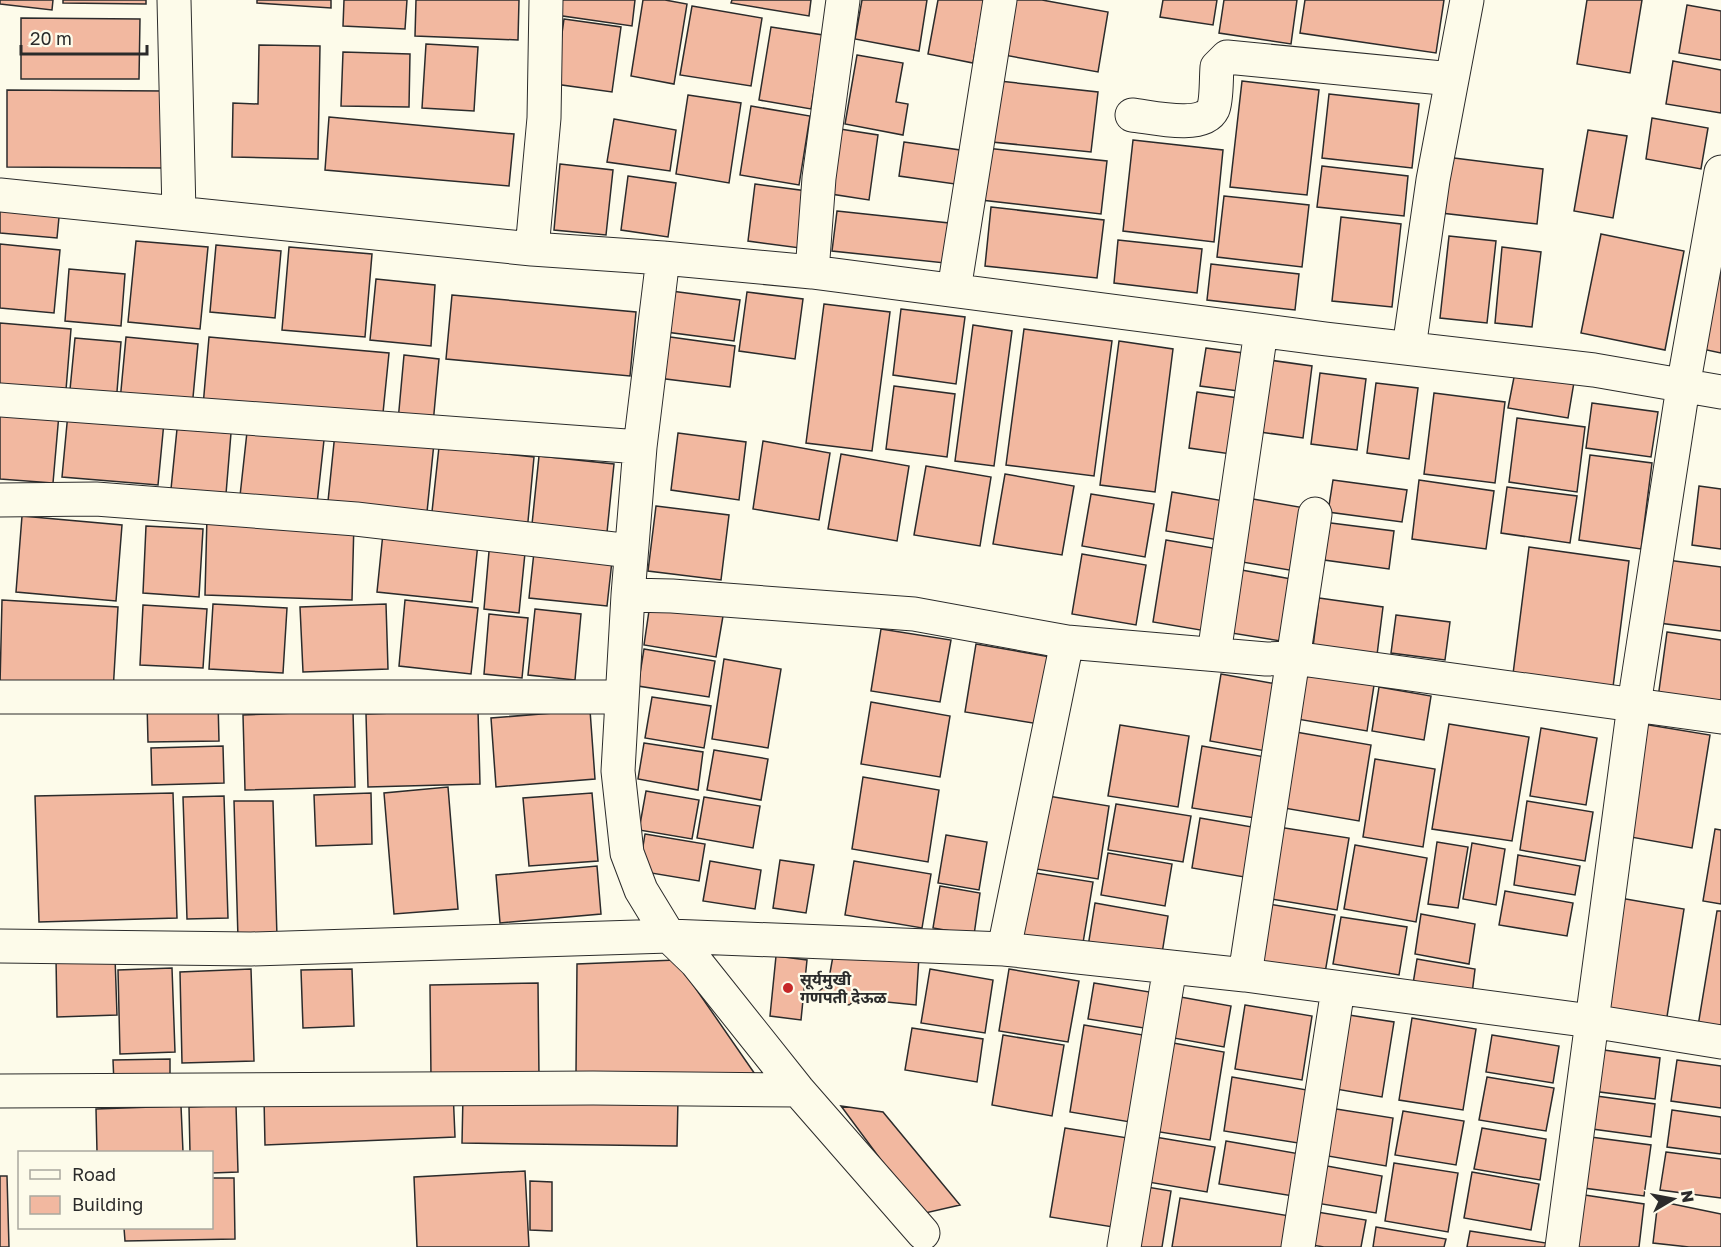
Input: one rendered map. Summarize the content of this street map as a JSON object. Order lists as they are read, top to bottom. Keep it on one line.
{"places":["सूर्यमुखी गणपती देऊळ"],"legend":["Road","Building"],"scale_bar":"20 m","north":"right"}
